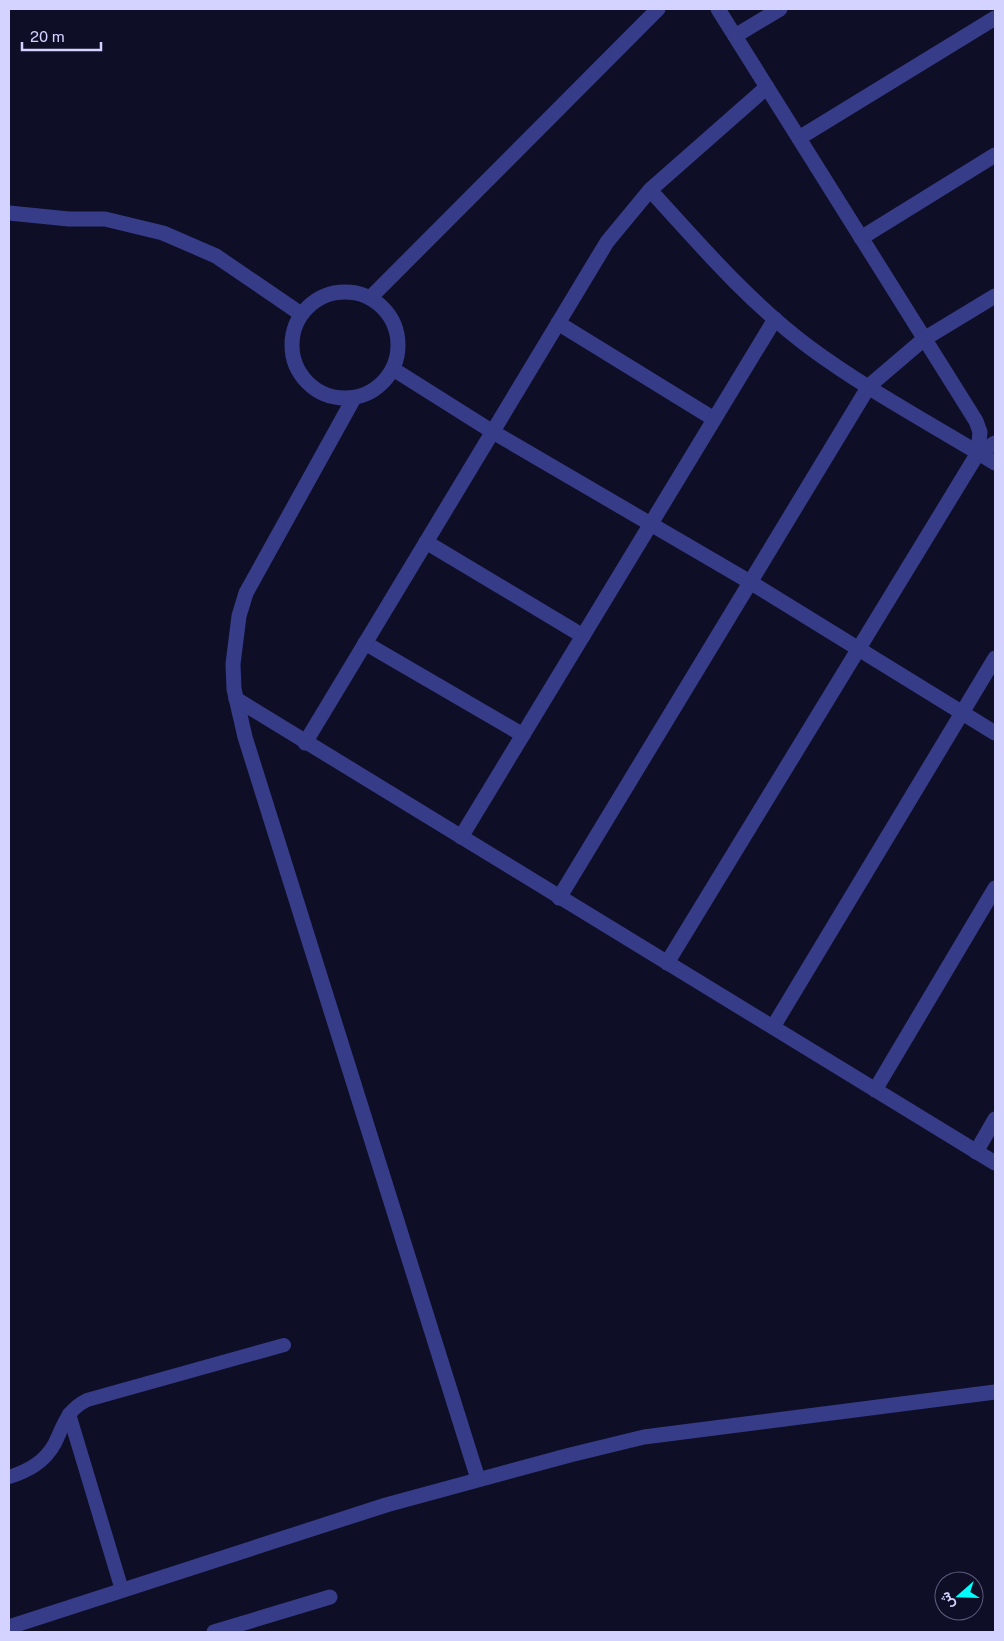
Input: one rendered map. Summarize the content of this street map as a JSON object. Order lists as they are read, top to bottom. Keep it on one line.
{"scale_bar":"20 m","north":"left"}
